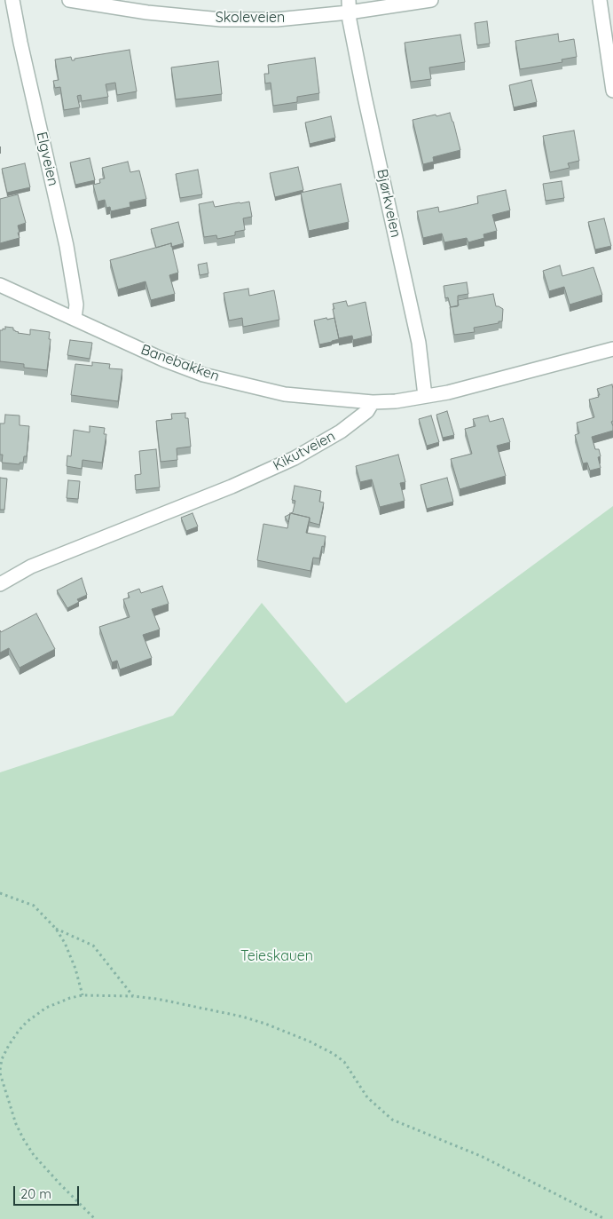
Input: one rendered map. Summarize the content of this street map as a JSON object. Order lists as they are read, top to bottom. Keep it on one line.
{"streets":{"street":["Skoleveien","Elgveien","Bjørkveien","Banebakken","Kikutveien"]},"crossings":[["Skoleveien","Bjørkveien"],["Elgveien","Banebakken"],["Banebakken","Kikutveien"]],"parks":["Teieskauen"],"scale_bar":"20 m"}
